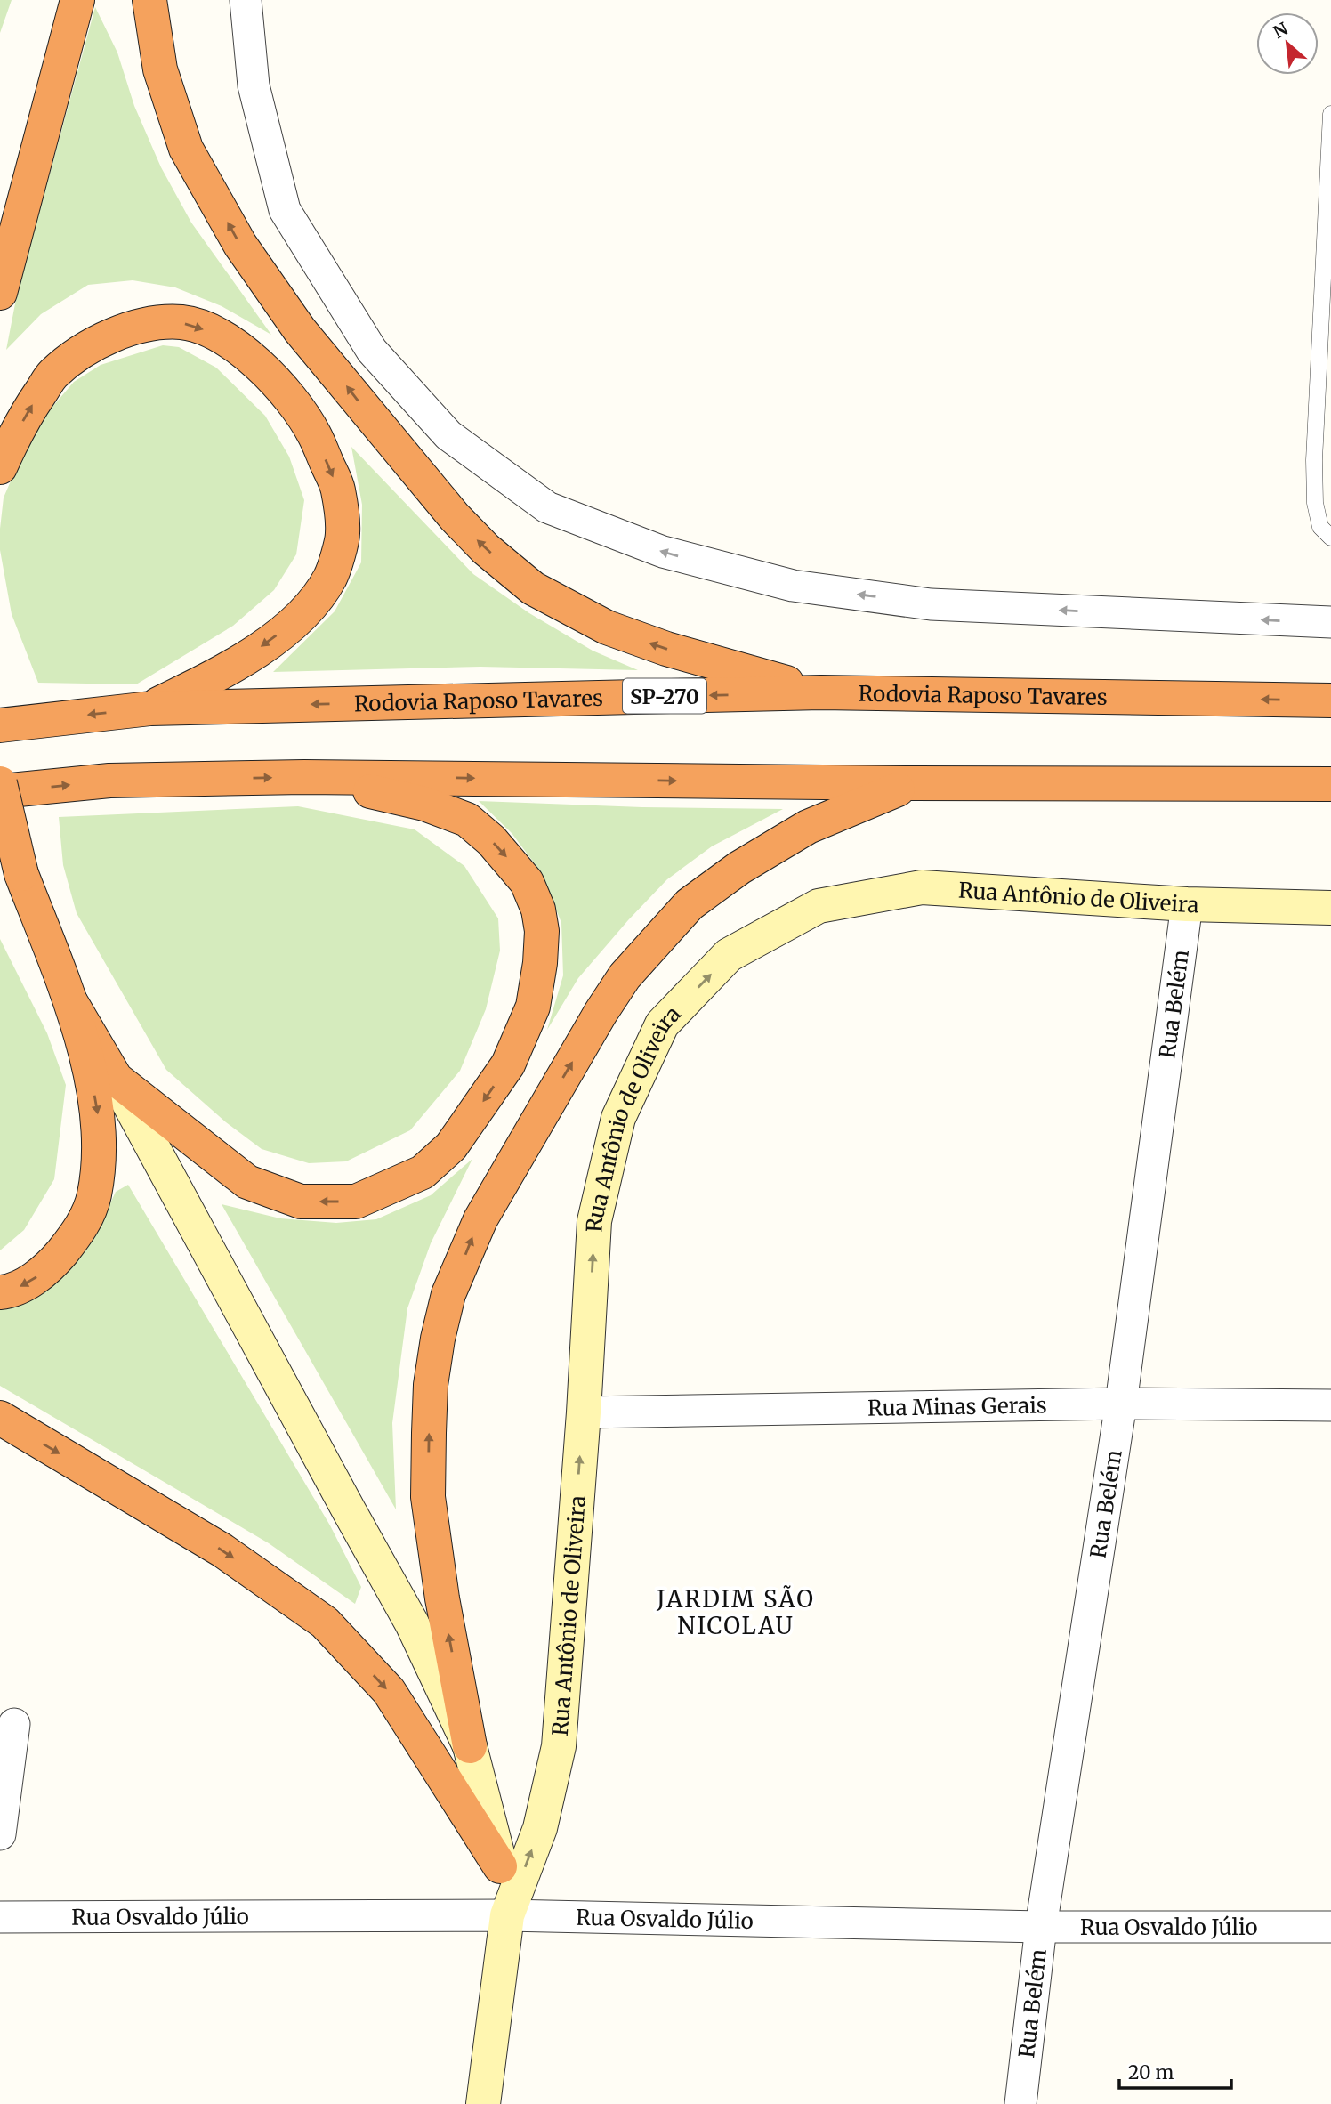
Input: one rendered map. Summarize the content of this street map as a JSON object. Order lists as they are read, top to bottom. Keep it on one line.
{"streets":{"highway":["Rodovia Raposo Tavares","SP-270"],"main road":["Rua Antônio de Oliveira"],"street":["Rua Belém","Rua Minas Gerais","Rua Osvaldo Júlio"]},"crossings":[["Rua Antônio de Oliveira","Rua Belém"],["Rua Antônio de Oliveira","Rua Minas Gerais"],["Rua Antônio de Oliveira","Rua Osvaldo Júlio"],["Rua Belém","Rua Minas Gerais"],["Rua Belém","Rua Osvaldo Júlio"]],"one_way":["Rua Antônio de Oliveira"],"districts":["JARDIM SÃO NICOLAU"],"scale_bar":"20 m","north":"top left"}
